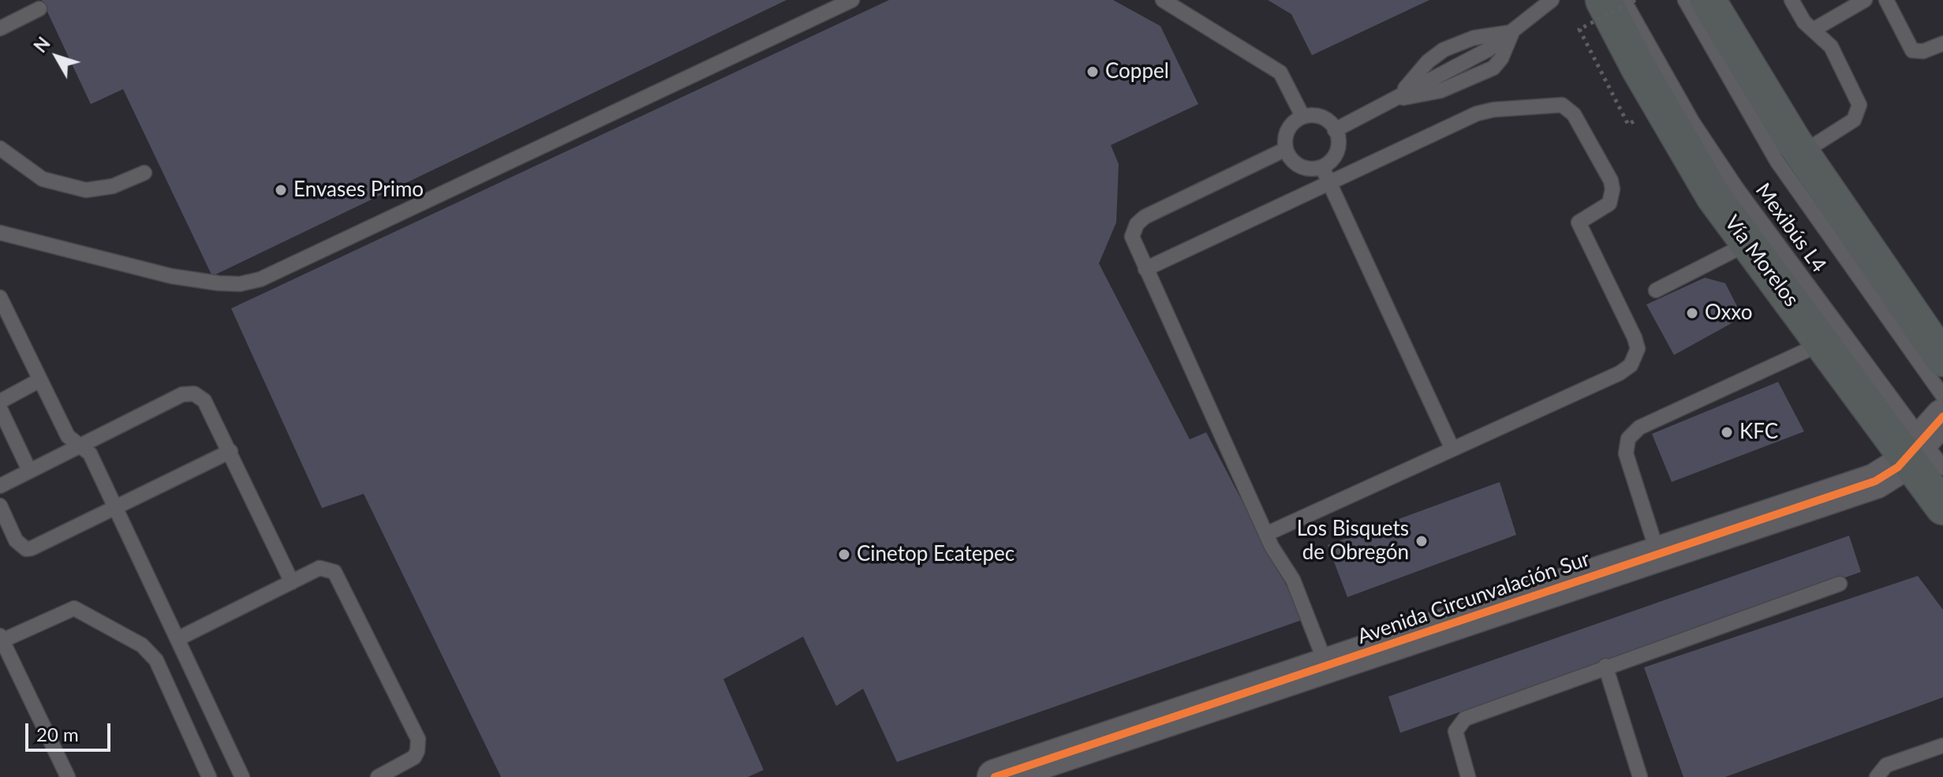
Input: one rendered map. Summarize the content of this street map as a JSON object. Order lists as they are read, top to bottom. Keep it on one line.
{"streets":{"main road":["Vía Morelos"],"street":["Avenida Circunvalación Sur"],"lane":["Mexibús L4"]},"crossings":[["Mexibús L4","Vía Morelos"],["Mexibús L4","Avenida Circunvalación Sur"],["Vía Morelos","Avenida Circunvalación Sur"]],"places":["Coppel","Envases Primo","Oxxo","KFC","Los Bisquets de Obregón","Cinetop Ecatepec"],"scale_bar":"20 m","north":"top left"}
